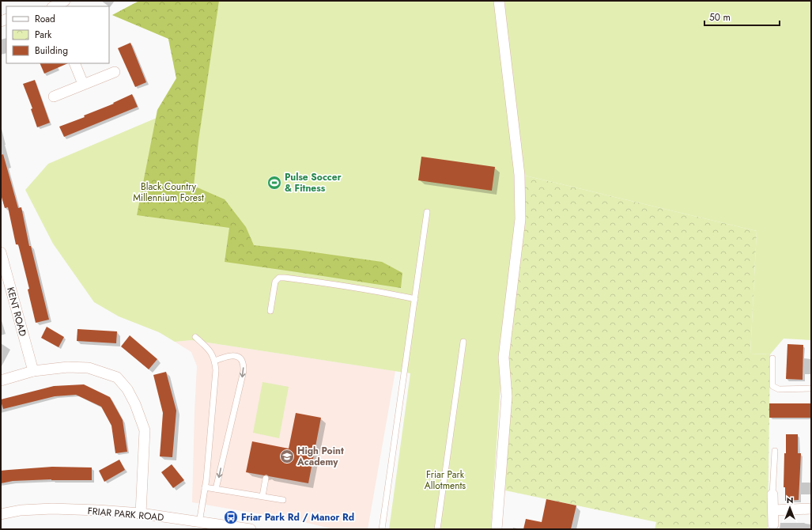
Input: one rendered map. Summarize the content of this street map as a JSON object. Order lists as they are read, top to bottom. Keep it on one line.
{"streets":{"street":["KENT ROAD","FRIAR PARK ROAD"]},"parks":["Black Country Millennium Forest","Friar Park Allotments"],"places":{"sports":["Pulse Soccer & Fitness"],"school or university":["High Point Academy"],"bus stop":["Friar Park Rd / Manor Rd"]},"legend":["Road","Park","Building"],"scale_bar":"50 m","north":"top"}
